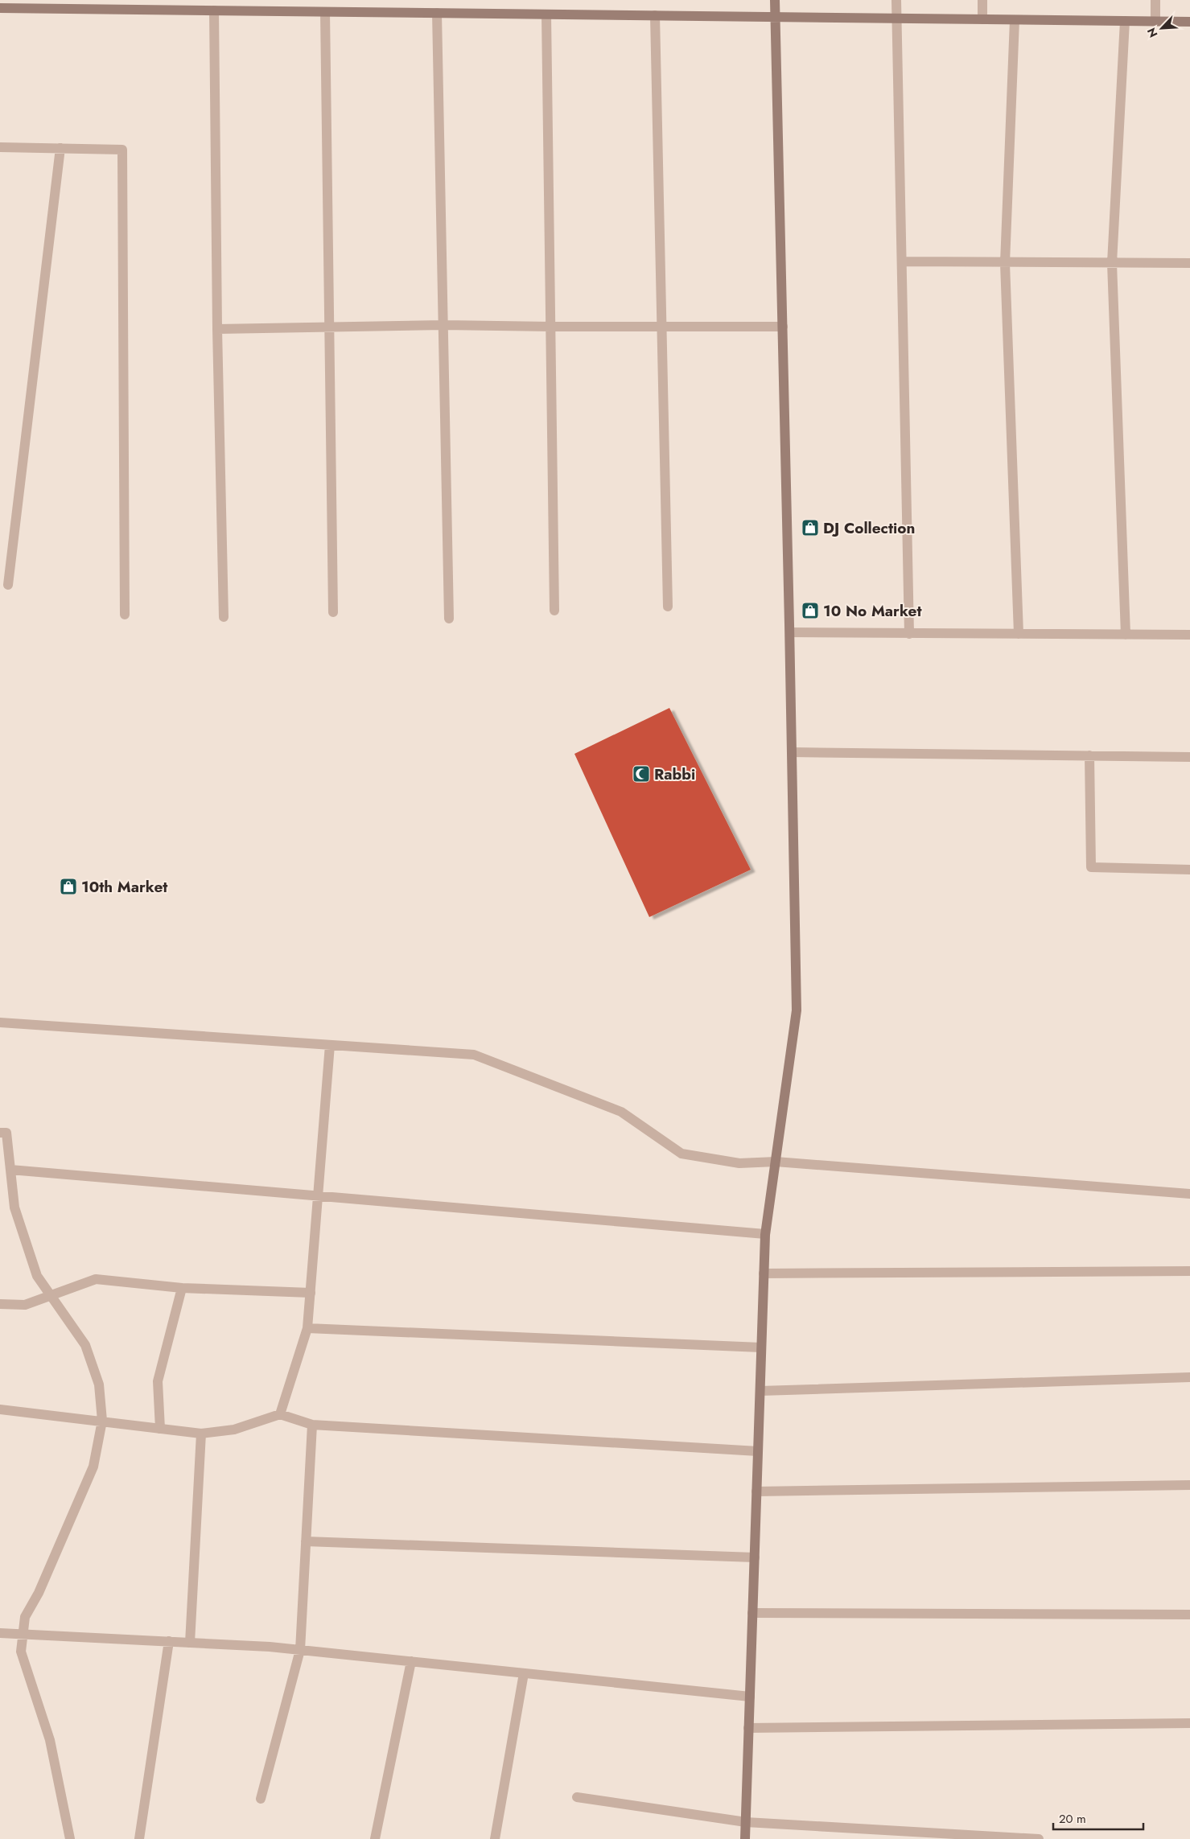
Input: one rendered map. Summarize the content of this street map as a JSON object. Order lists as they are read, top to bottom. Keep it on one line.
{"places":{"shop":["DJ Collection","10 No Market","10th Market"],"mosque":["Rabbi"]},"scale_bar":"20 m","north":"bottom left"}
